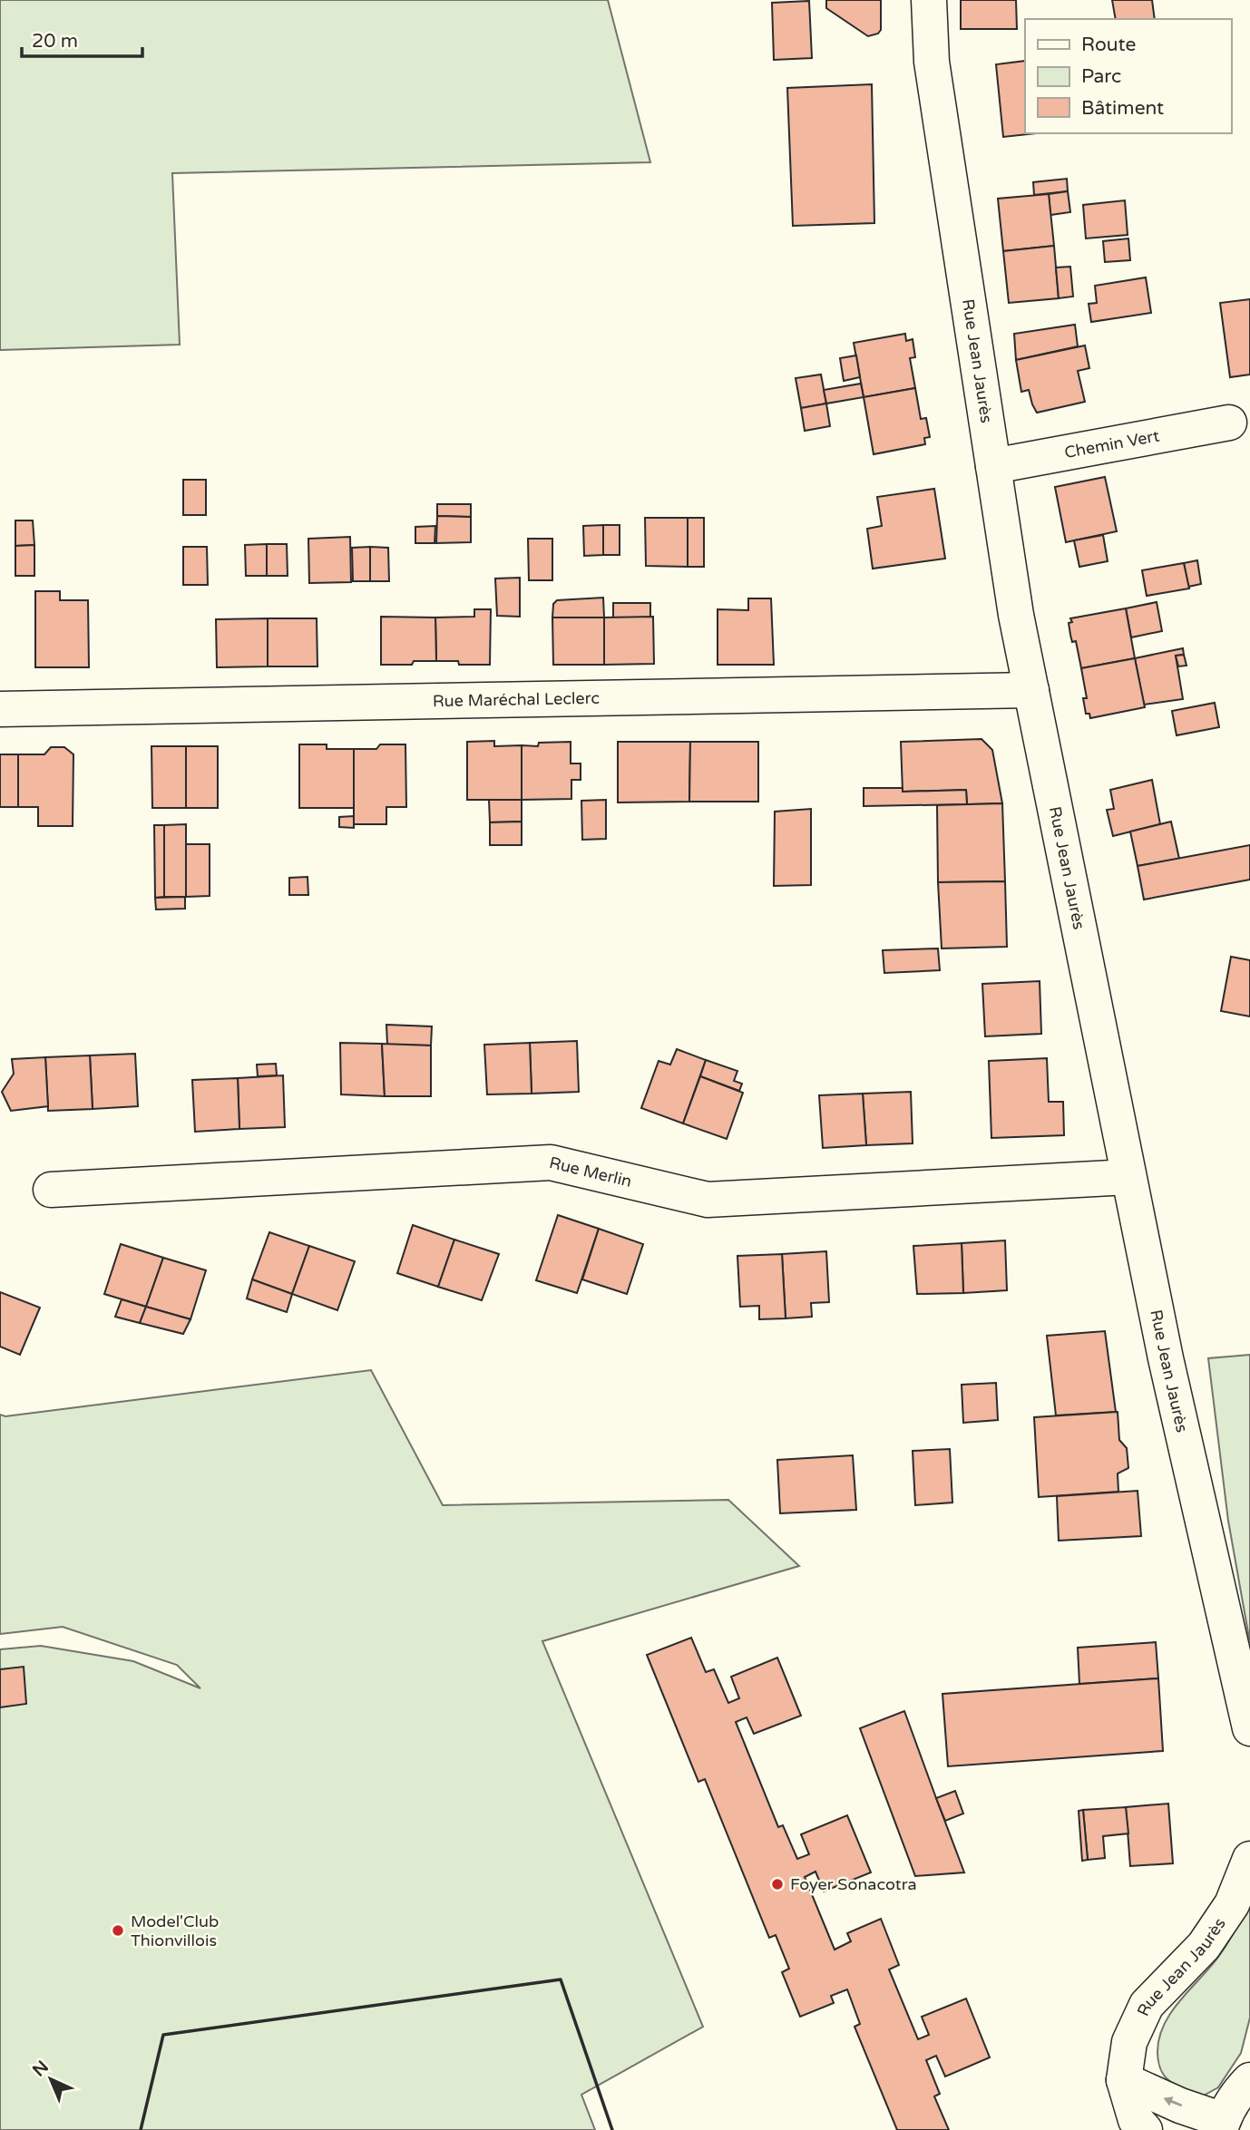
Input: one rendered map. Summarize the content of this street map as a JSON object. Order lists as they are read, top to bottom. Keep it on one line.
{"streets":{"street":["Rue Jean Jaurès","Chemin Vert","Rue Maréchal Leclerc","Rue Merlin"]},"crossings":[["Rue Jean Jaurès","Chemin Vert"],["Rue Jean Jaurès","Rue Maréchal Leclerc"],["Rue Jean Jaurès","Rue Merlin"]],"places":["Foyer Sonacotra","Model'Club Thionvillois"],"legend":["Route","Parc","Bâtiment"],"scale_bar":"20 m","north":"top left"}
